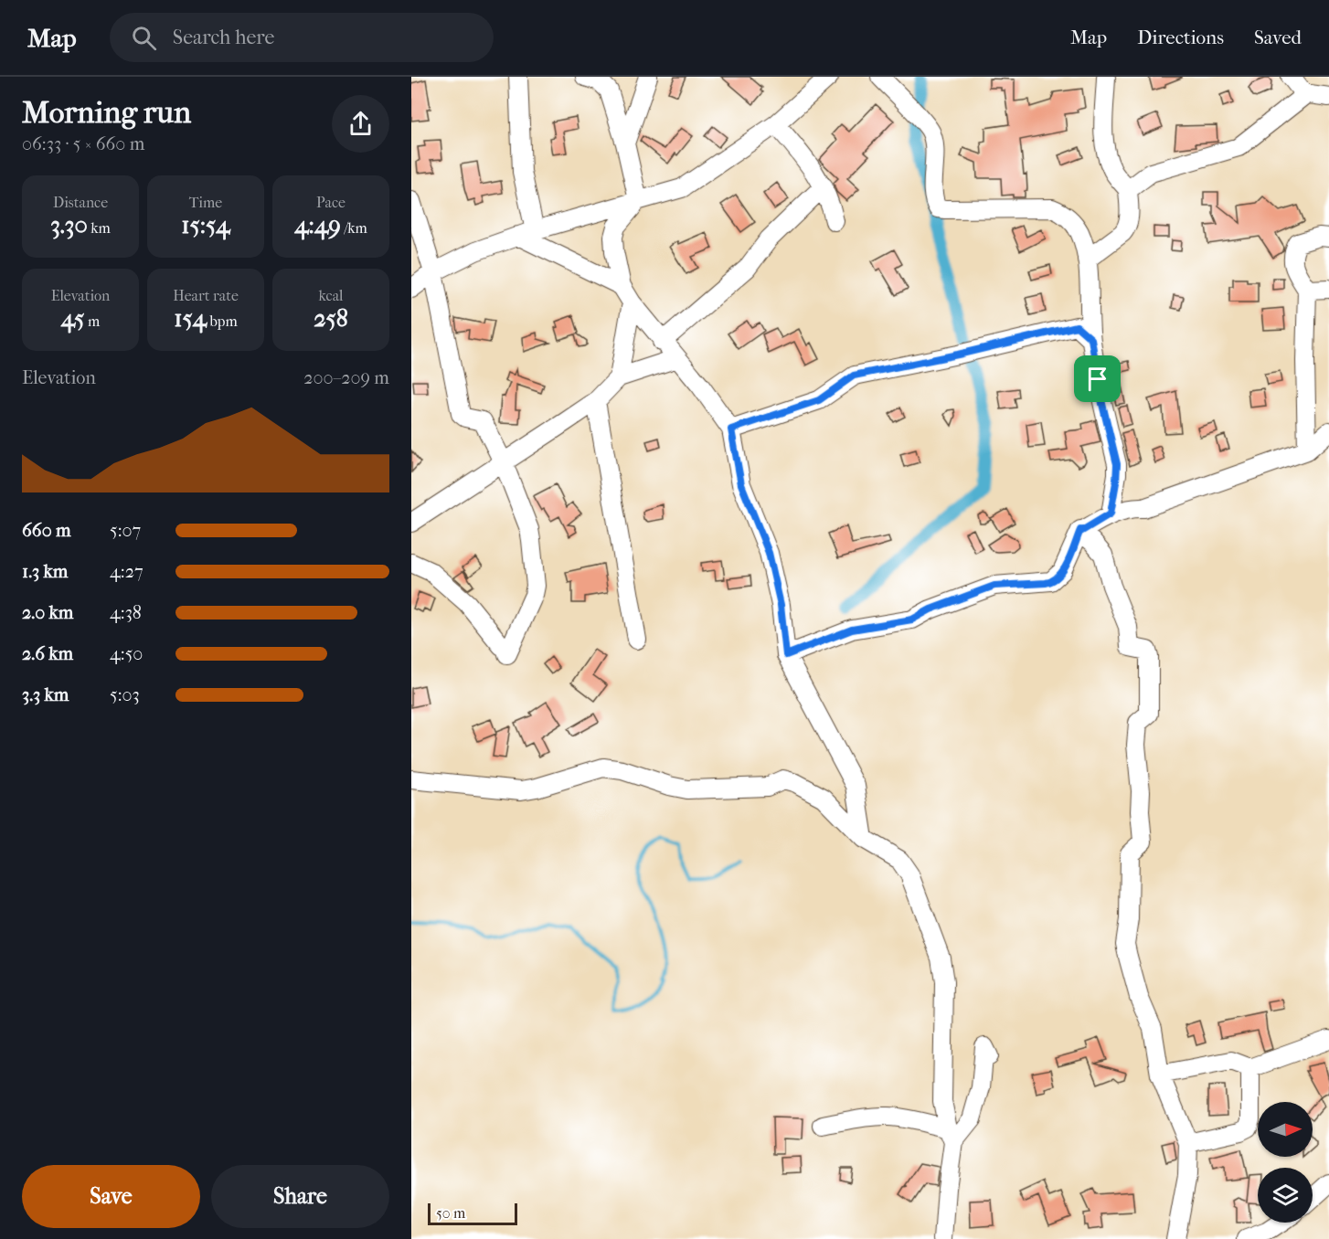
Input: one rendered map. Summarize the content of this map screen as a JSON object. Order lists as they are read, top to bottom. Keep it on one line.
{"scale_bar":"50 m","north":"right","page":{"header":"Map","search":"Search here","nav":["Map","Directions","Saved"],"heading":["Morning run","06:33 · 5 × 660 m"],"stats":[["Distance","3.30 km"],["Time","15:54"],["Pace","4:49 /km"],["Elevation","45 m"],["Heart rate","154 bpm"],["kcal","258"]],"chart":["Elevation","200–209 m"],"list":[{"name":"660 m","note":"5:07"},{"name":"1.3 km","note":"4:27"},{"name":"2.0 km","note":"4:38"},{"name":"2.6 km","note":"4:50"},{"name":"3.3 km","note":"5:03"}],"buttons":["Save","Share"],"scale":"50 m"}}
